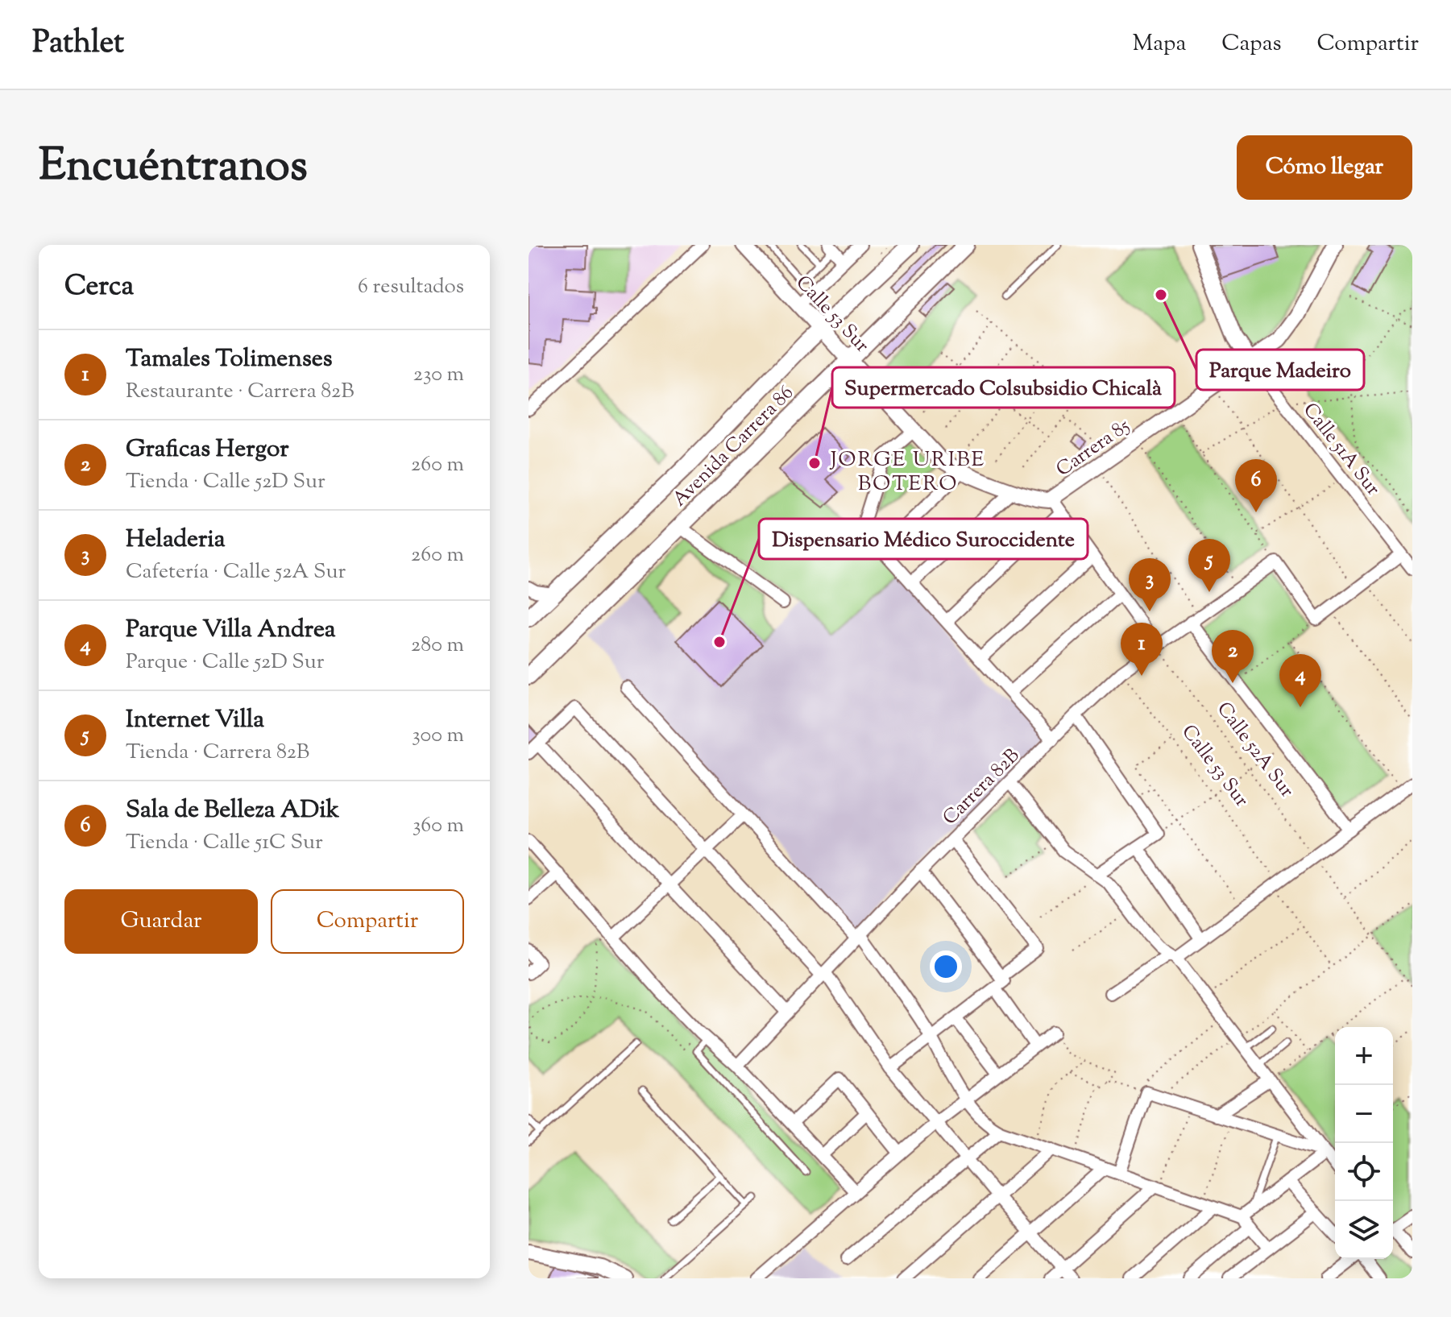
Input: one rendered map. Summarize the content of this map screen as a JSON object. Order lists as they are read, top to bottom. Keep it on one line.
{"streets":{"main road":["Avenida Carrera 86"],"street":["Calle 53 Sur","Carrera 85","Calle 51A Sur","Carrera 82B"],"path":["Calle 52A Sur"]},"crossings":[["Calle 53 Sur","Avenida Carrera 86"],["Calle 53 Sur","Carrera 85"],["Calle 53 Sur","Carrera 82B"],["Carrera 85","Calle 51A Sur"],["Calle 52A Sur","Carrera 82B"]],"districts":["JORGE URIBE BOTERO"],"places":["Parque Madeiro","Supermercado Colsubsidio Chicalà","Dispensario Médico Suroccidente"],"page":{"header":"Pathlet","nav":["Mapa","Capas","Compartir"],"title":"Encuéntranos","buttons":["Cómo llegar",["Guardar","Compartir"]],"heading":["Cerca","6 resultados"],"list":[{"mark":"1","name":"Tamales Tolimenses","note":"Restaurante · Carrera 82B","value":"230 m"},{"mark":"2","name":"Graficas Hergor","note":"Tienda · Calle 52D Sur","value":"260 m"},{"mark":"3","name":"Heladeria","note":"Cafetería · Calle 52A Sur","value":"260 m"},{"mark":"4","name":"Parque Villa Andrea","note":"Parque · Calle 52D Sur","value":"280 m"},{"mark":"5","name":"Internet Villa","note":"Tienda · Carrera 82B","value":"300 m"},{"mark":"6","name":"Sala de Belleza ADik","note":"Tienda · Calle 51C Sur","value":"360 m"}],"pins":["6","5","3","1","2","4"],"map_buttons":["+","−"]}}
